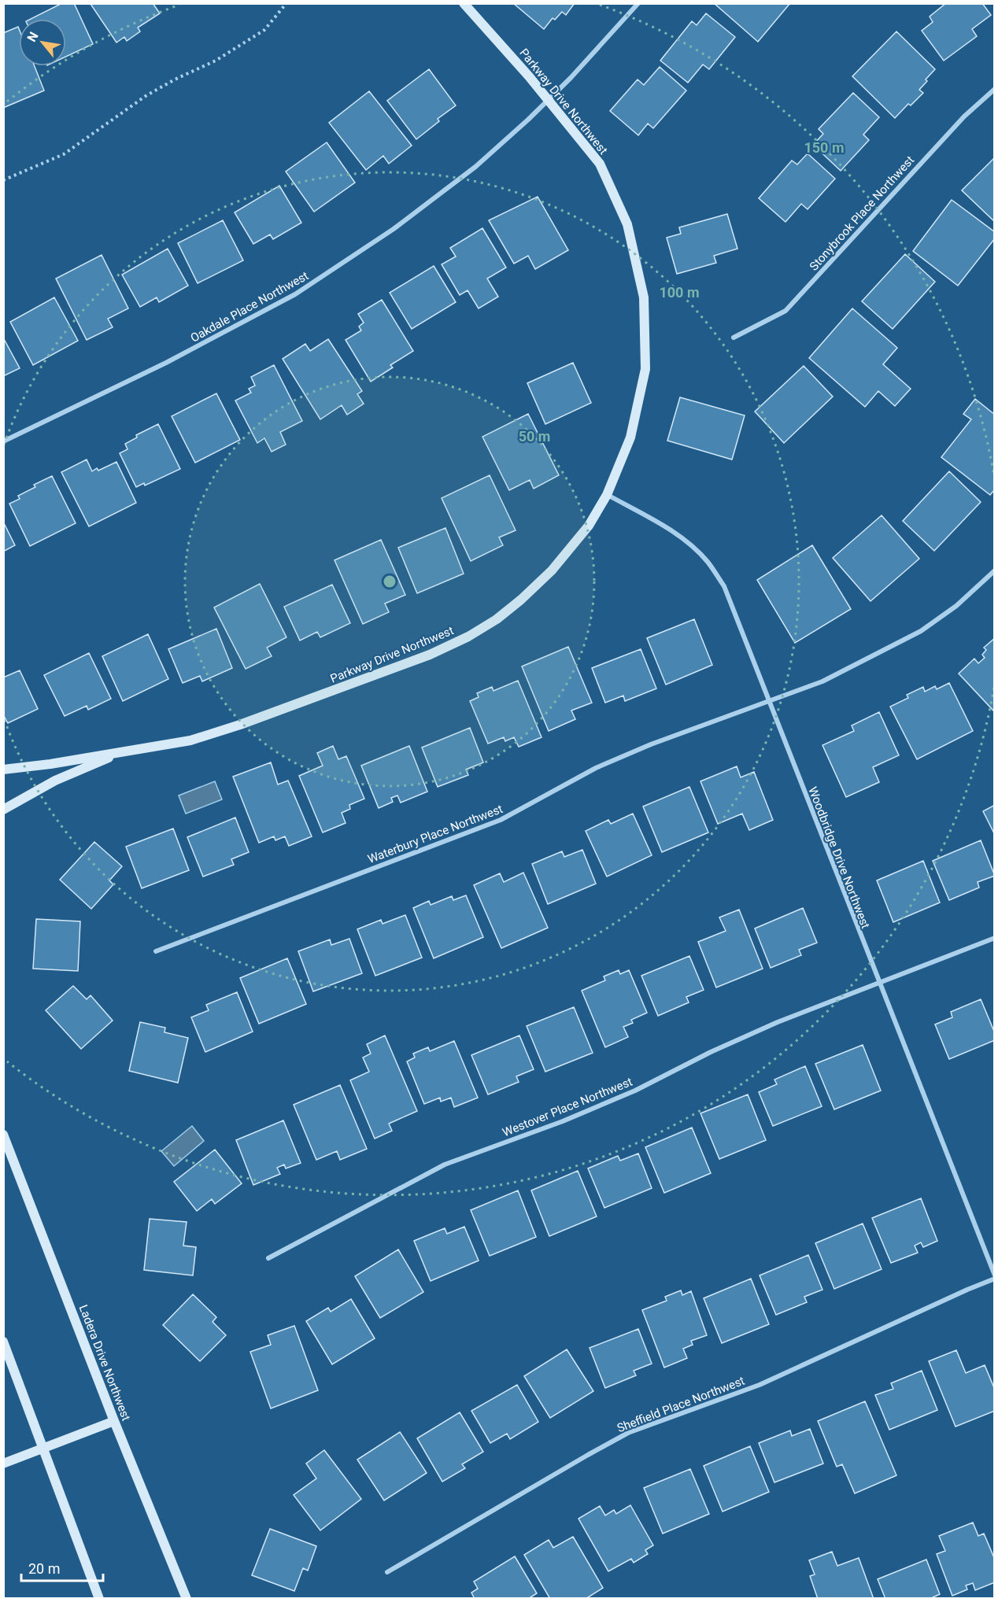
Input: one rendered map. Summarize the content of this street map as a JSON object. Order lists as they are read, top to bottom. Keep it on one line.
{"streets":{"street":["Parkway Drive Northwest","Stonybrook Place Northwest","Oakdale Place Northwest","Waterbury Place Northwest","Woodbridge Drive Northwest","Westover Place Northwest","Ladera Drive Northwest","Sheffield Place Northwest"]},"crossings":[["Parkway Drive Northwest","Oakdale Place Northwest"],["Parkway Drive Northwest","Woodbridge Drive Northwest"],["Waterbury Place Northwest","Woodbridge Drive Northwest"],["Woodbridge Drive Northwest","Westover Place Northwest"],["Woodbridge Drive Northwest","Sheffield Place Northwest"]],"scale_bar":"20 m","north":"top left","rings":["150 m","100 m","50 m"]}
